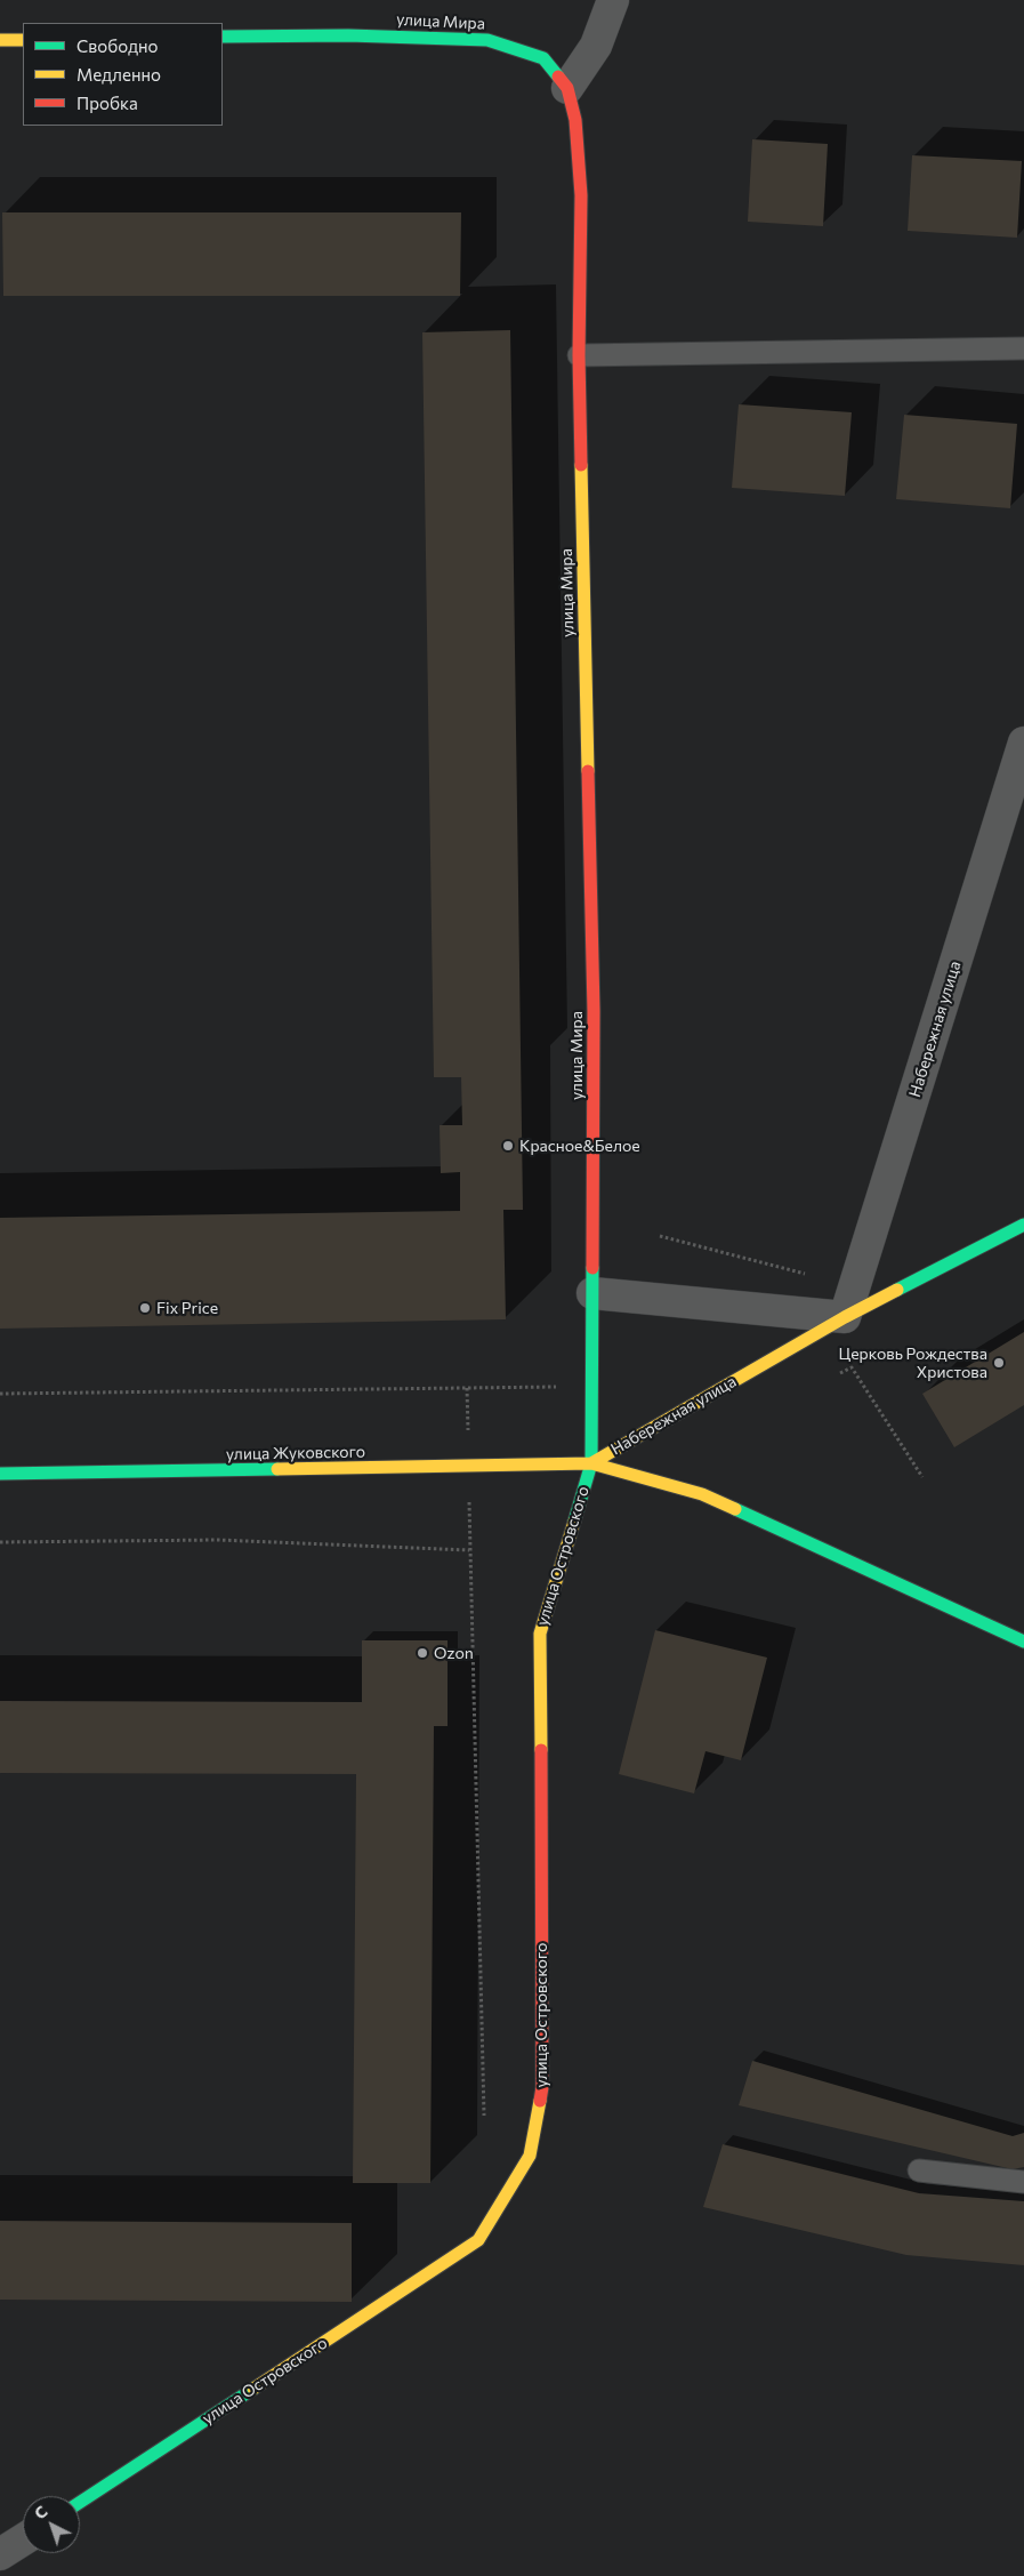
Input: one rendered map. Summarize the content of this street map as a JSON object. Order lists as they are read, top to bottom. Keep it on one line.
{"streets":{"street":["улица Мира","Набережная улица","улица Жуковского","улица Островского"]},"crossings":[["улица Мира","Набережная улица"],["улица Мира","улица Жуковского"],["улица Мира","улица Островского"],["Набережная улица","улица Жуковского"],["Набережная улица","улица Островского"],["улица Жуковского","улица Островского"]],"places":["Красное&Белое","Fix Price","Церковь Рождества Христова","Ozon"],"legend":["Свободно","Медленно","Пробка"],"north":"top left"}
